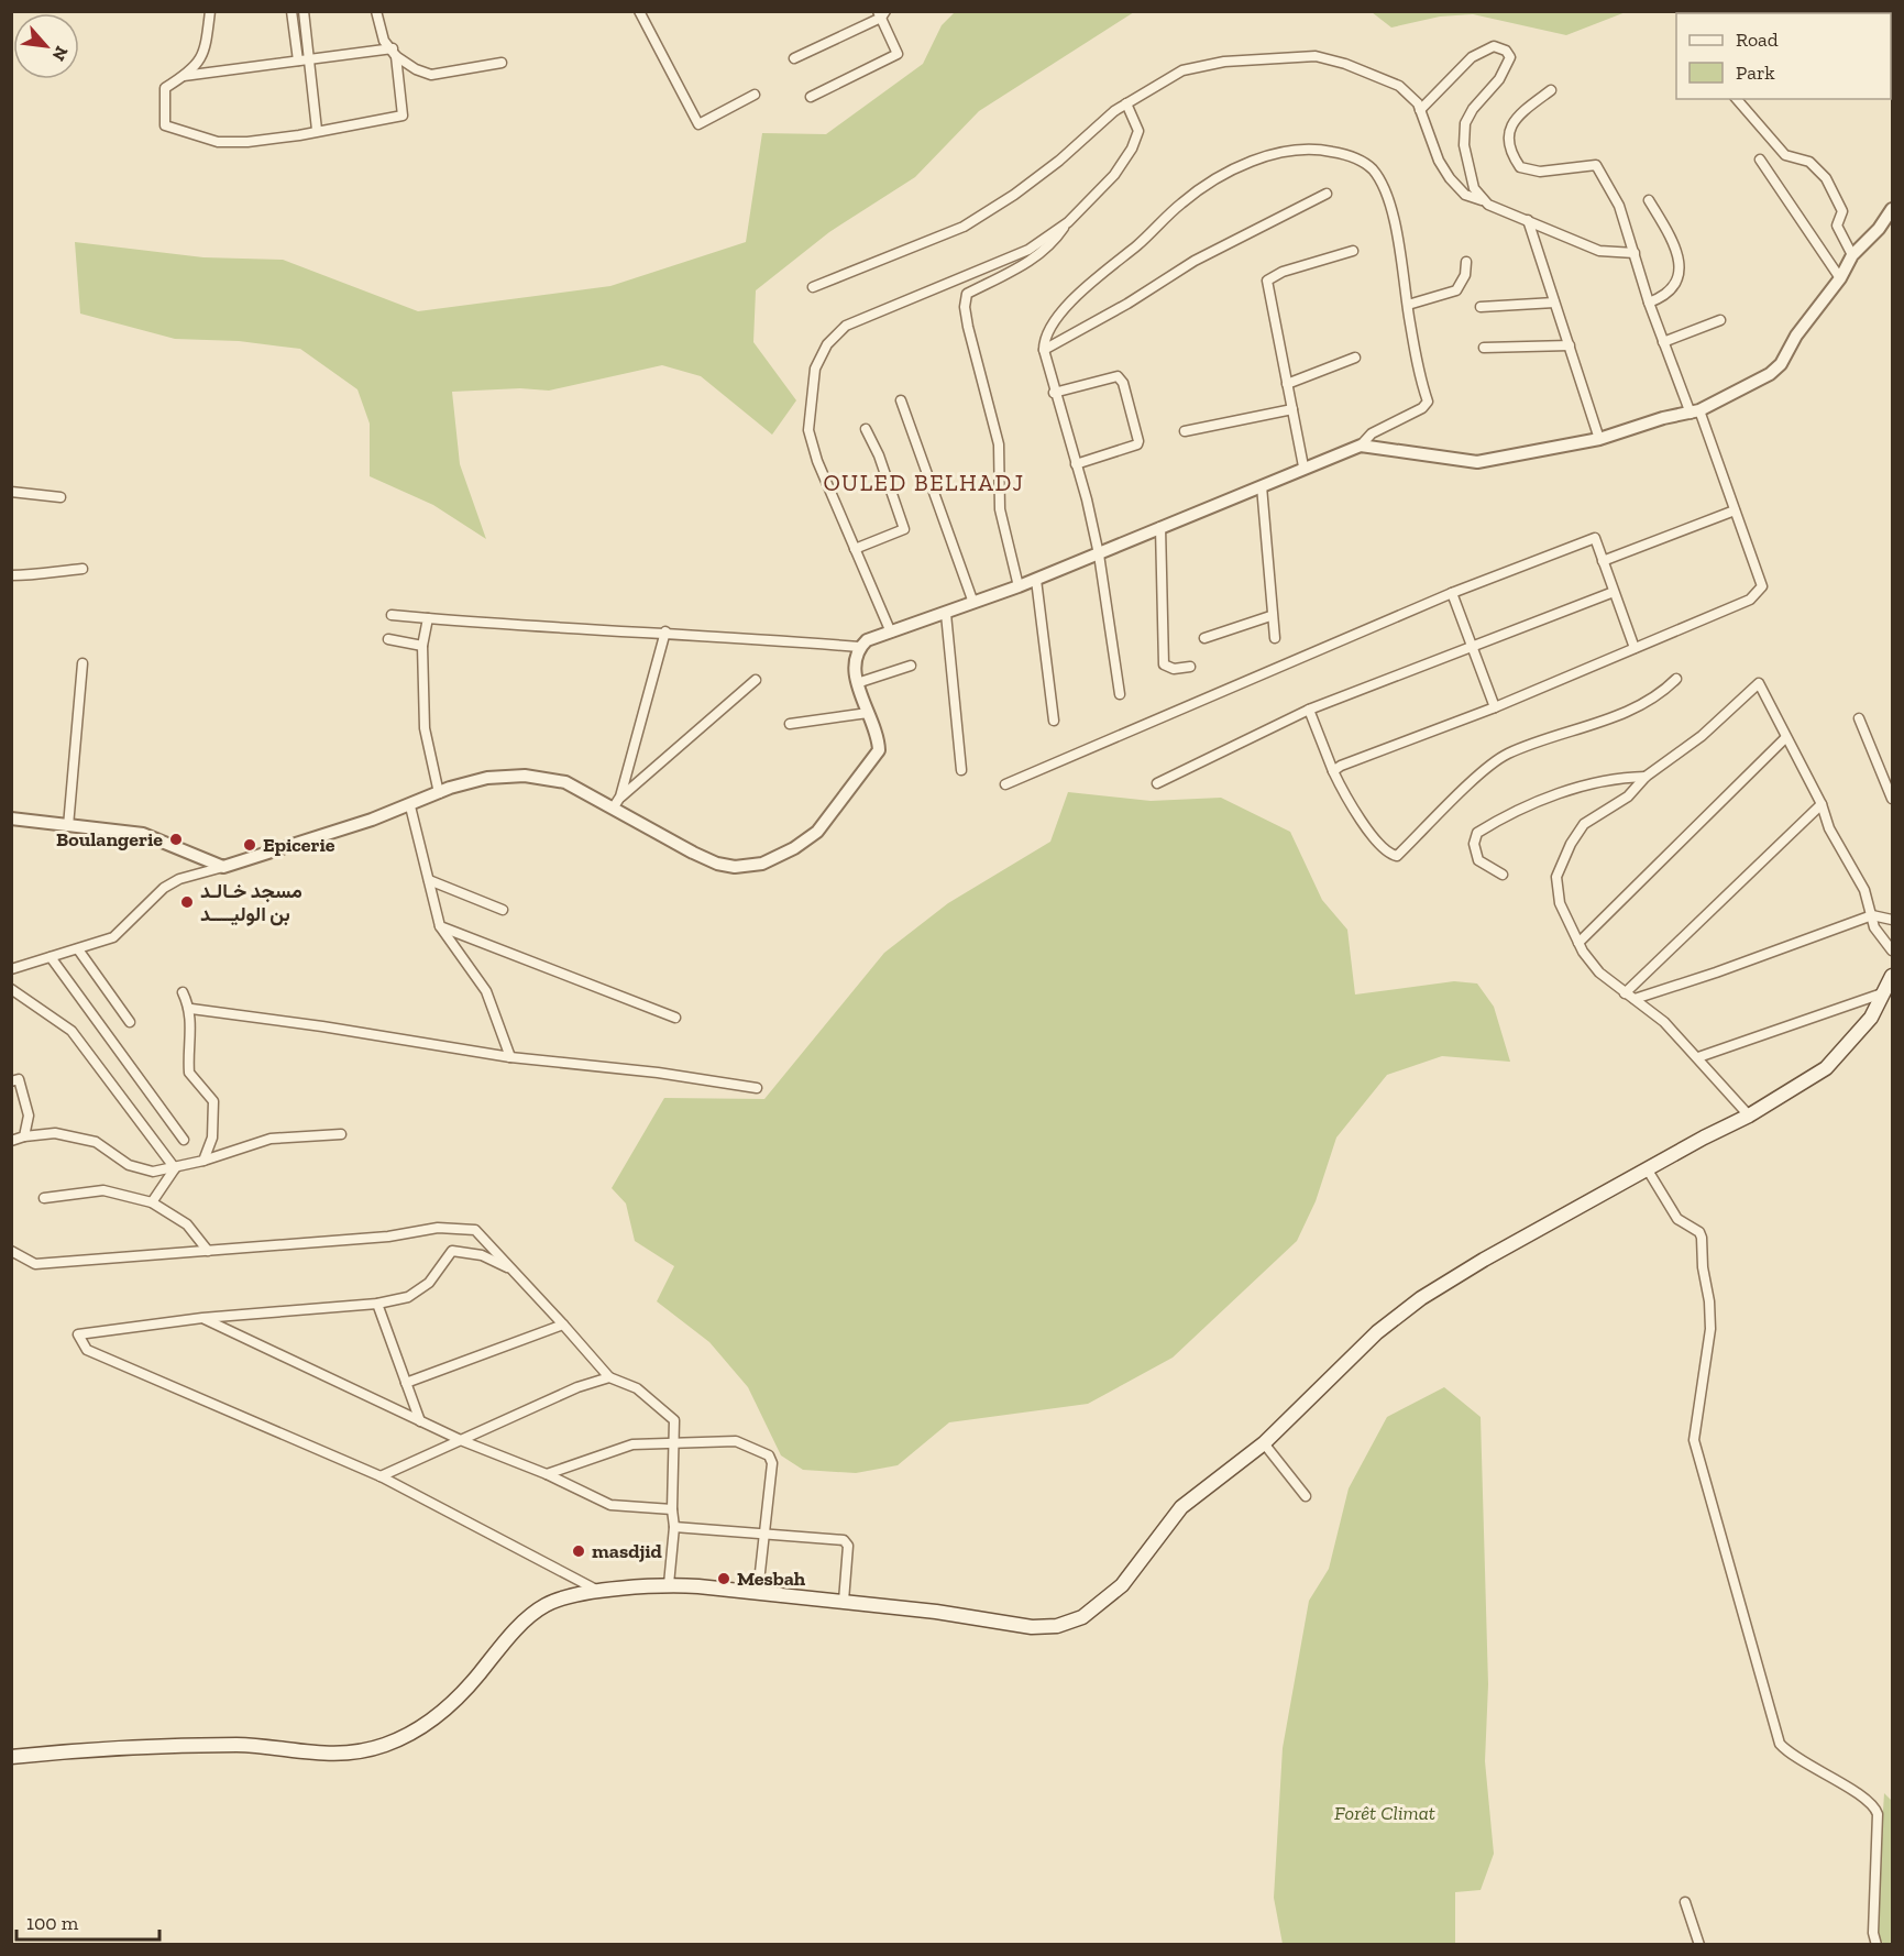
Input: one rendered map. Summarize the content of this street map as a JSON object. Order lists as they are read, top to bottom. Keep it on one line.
{"districts":["OULED BELHADJ"],"parks":["Forêt Climat"],"places":["Boulangerie","Epicerie","مسجد خـالـد بن الوليــــد","masdjid","Mesbah"],"legend":["Road","Park"],"scale_bar":"100 m","north":"bottom right"}
